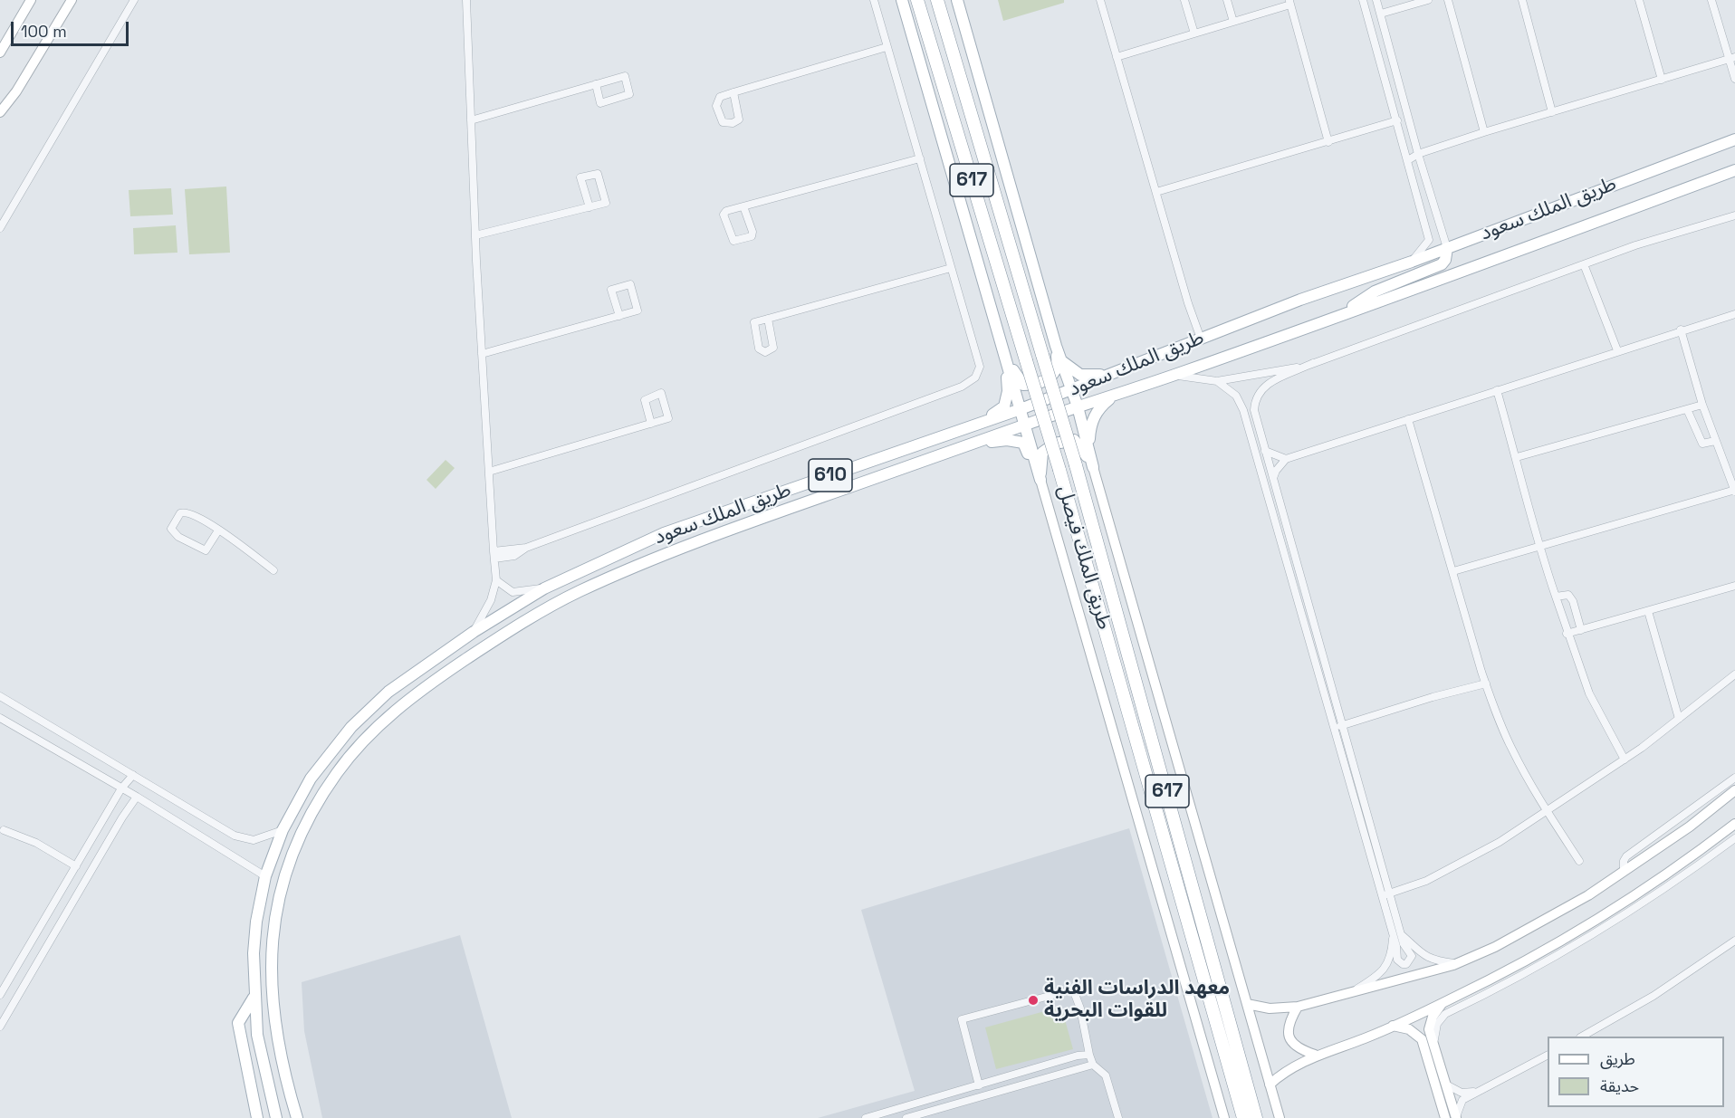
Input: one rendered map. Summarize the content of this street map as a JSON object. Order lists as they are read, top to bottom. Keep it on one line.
{"streets":{"highway":["617","طريق الملك فيصل"],"main road":["طريق الملك سعود","610"]},"places":["معهد الدراسات الفنية للقوات البحرية"],"legend":["طريق","حديقة"],"scale_bar":"100 m"}
